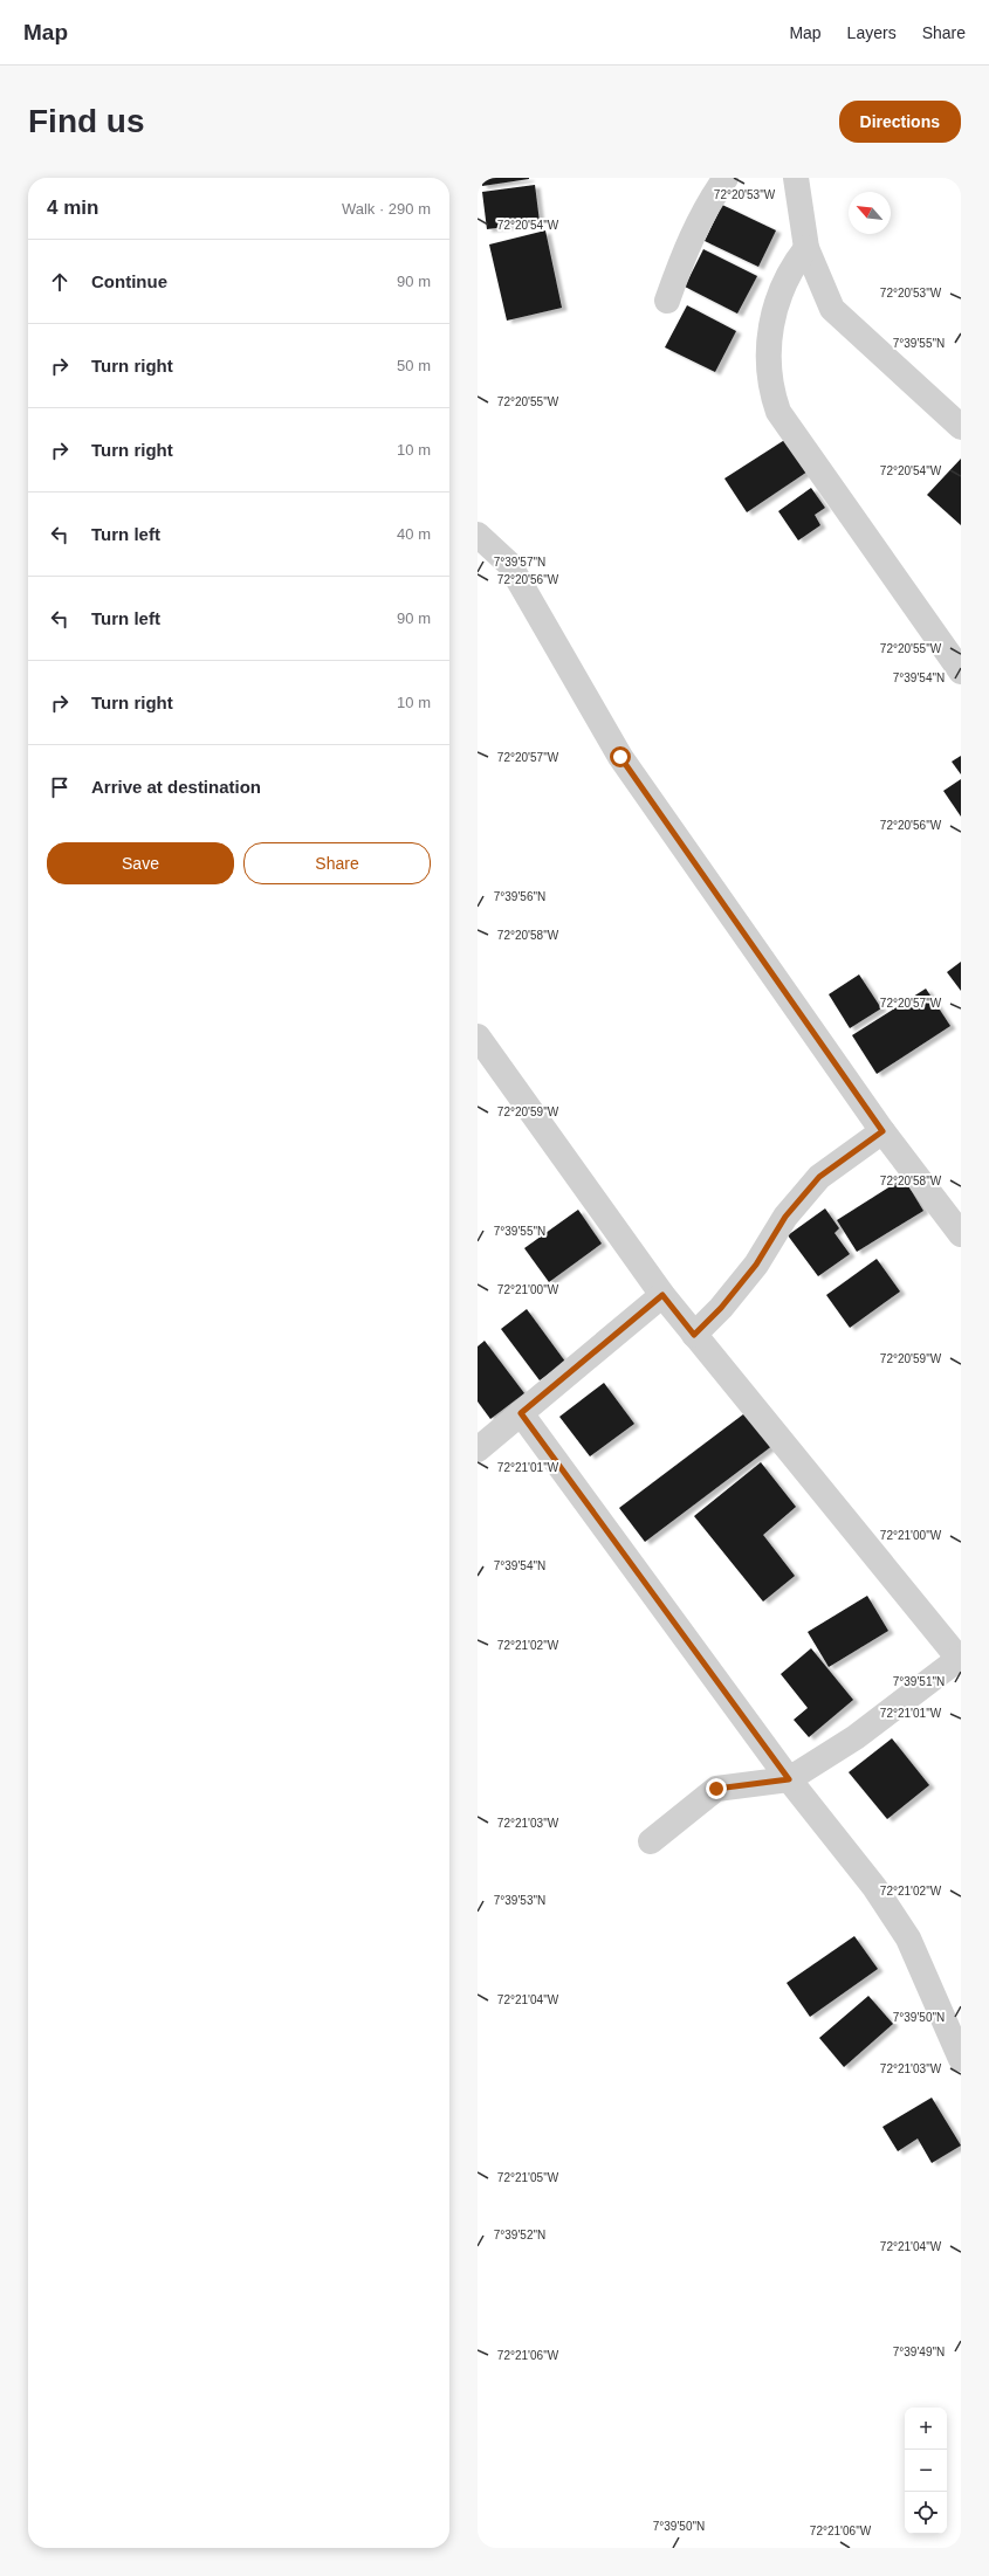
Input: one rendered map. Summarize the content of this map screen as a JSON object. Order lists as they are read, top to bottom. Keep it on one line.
{"north":"top left","page":{"header":"Map","nav":["Map","Layers","Share"],"buttons":["Directions",["Save","Share"]],"title":"Find us","heading":["4 min","Walk · 290 m"],"list":[["Continue","90 m"],["Turn right","50 m"],["Turn right","10 m"],["Turn left","40 m"],["Turn left","90 m"],["Turn right","10 m"],"Arrive at destination"],"map_buttons":["+","−"]},"coordinates":["72°20'53\"W","72°20'54\"W","7°39'55\"N","72°20'55\"W","7°39'57\"N","72°20'56\"W","7°39'54\"N","72°20'57\"W","7°39'56\"N","72°20'58\"W","72°20'59\"W","72°21'00\"W","72°21'01\"W","72°21'02\"W","7°39'51\"N","72°21'03\"W","7°39'53\"N","72°21'04\"W","7°39'50\"N","72°21'05\"W","7°39'52\"N","7°39'49\"N","72°21'06\"W"]}
